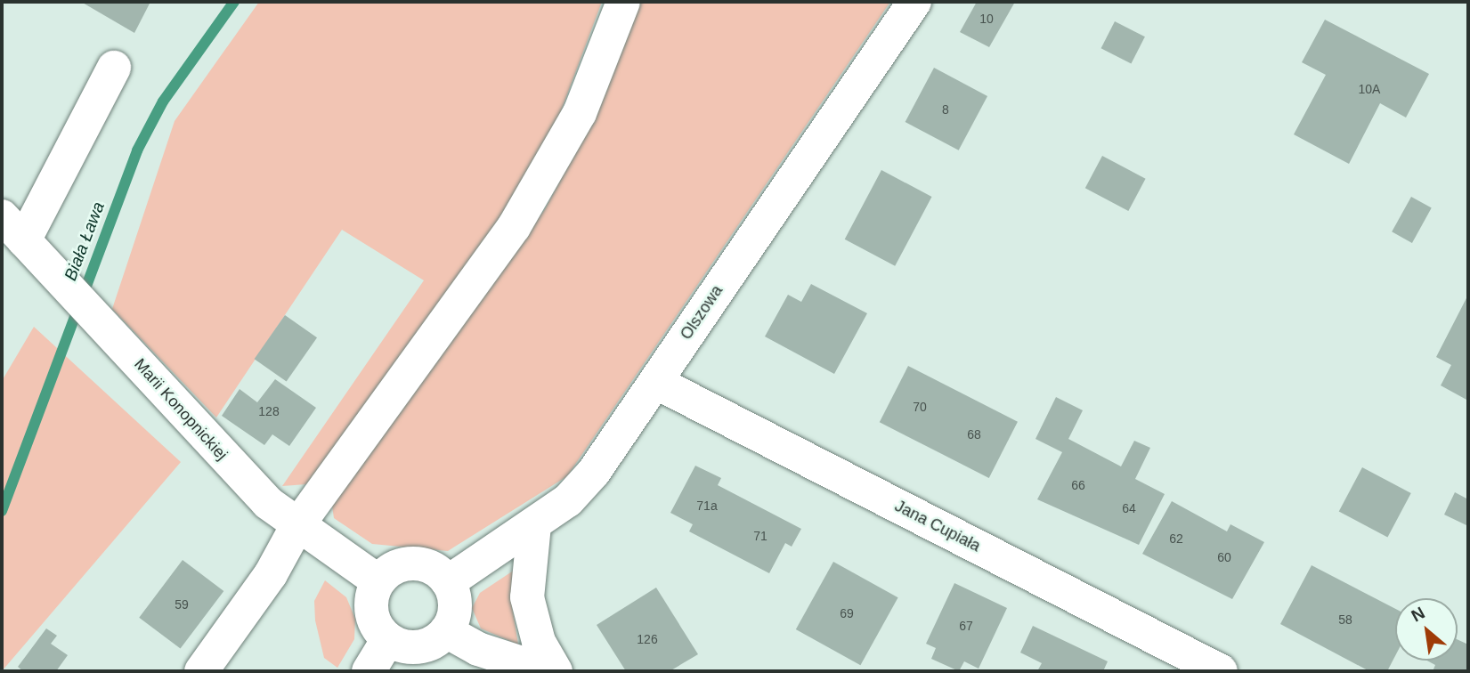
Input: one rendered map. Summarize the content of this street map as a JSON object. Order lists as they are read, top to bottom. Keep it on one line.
{"streets":{"street":["Olszowa","Marii Konopnickiej","Jana Cupiała"]},"crossings":[["Olszowa","Marii Konopnickiej"],["Olszowa","Jana Cupiała"]],"water":["Biała Ława"],"house_numbers":["10","10A","8","70","128","68","66","71a","64","71","62","60","59","69","58","67","126"],"north":"top left"}
